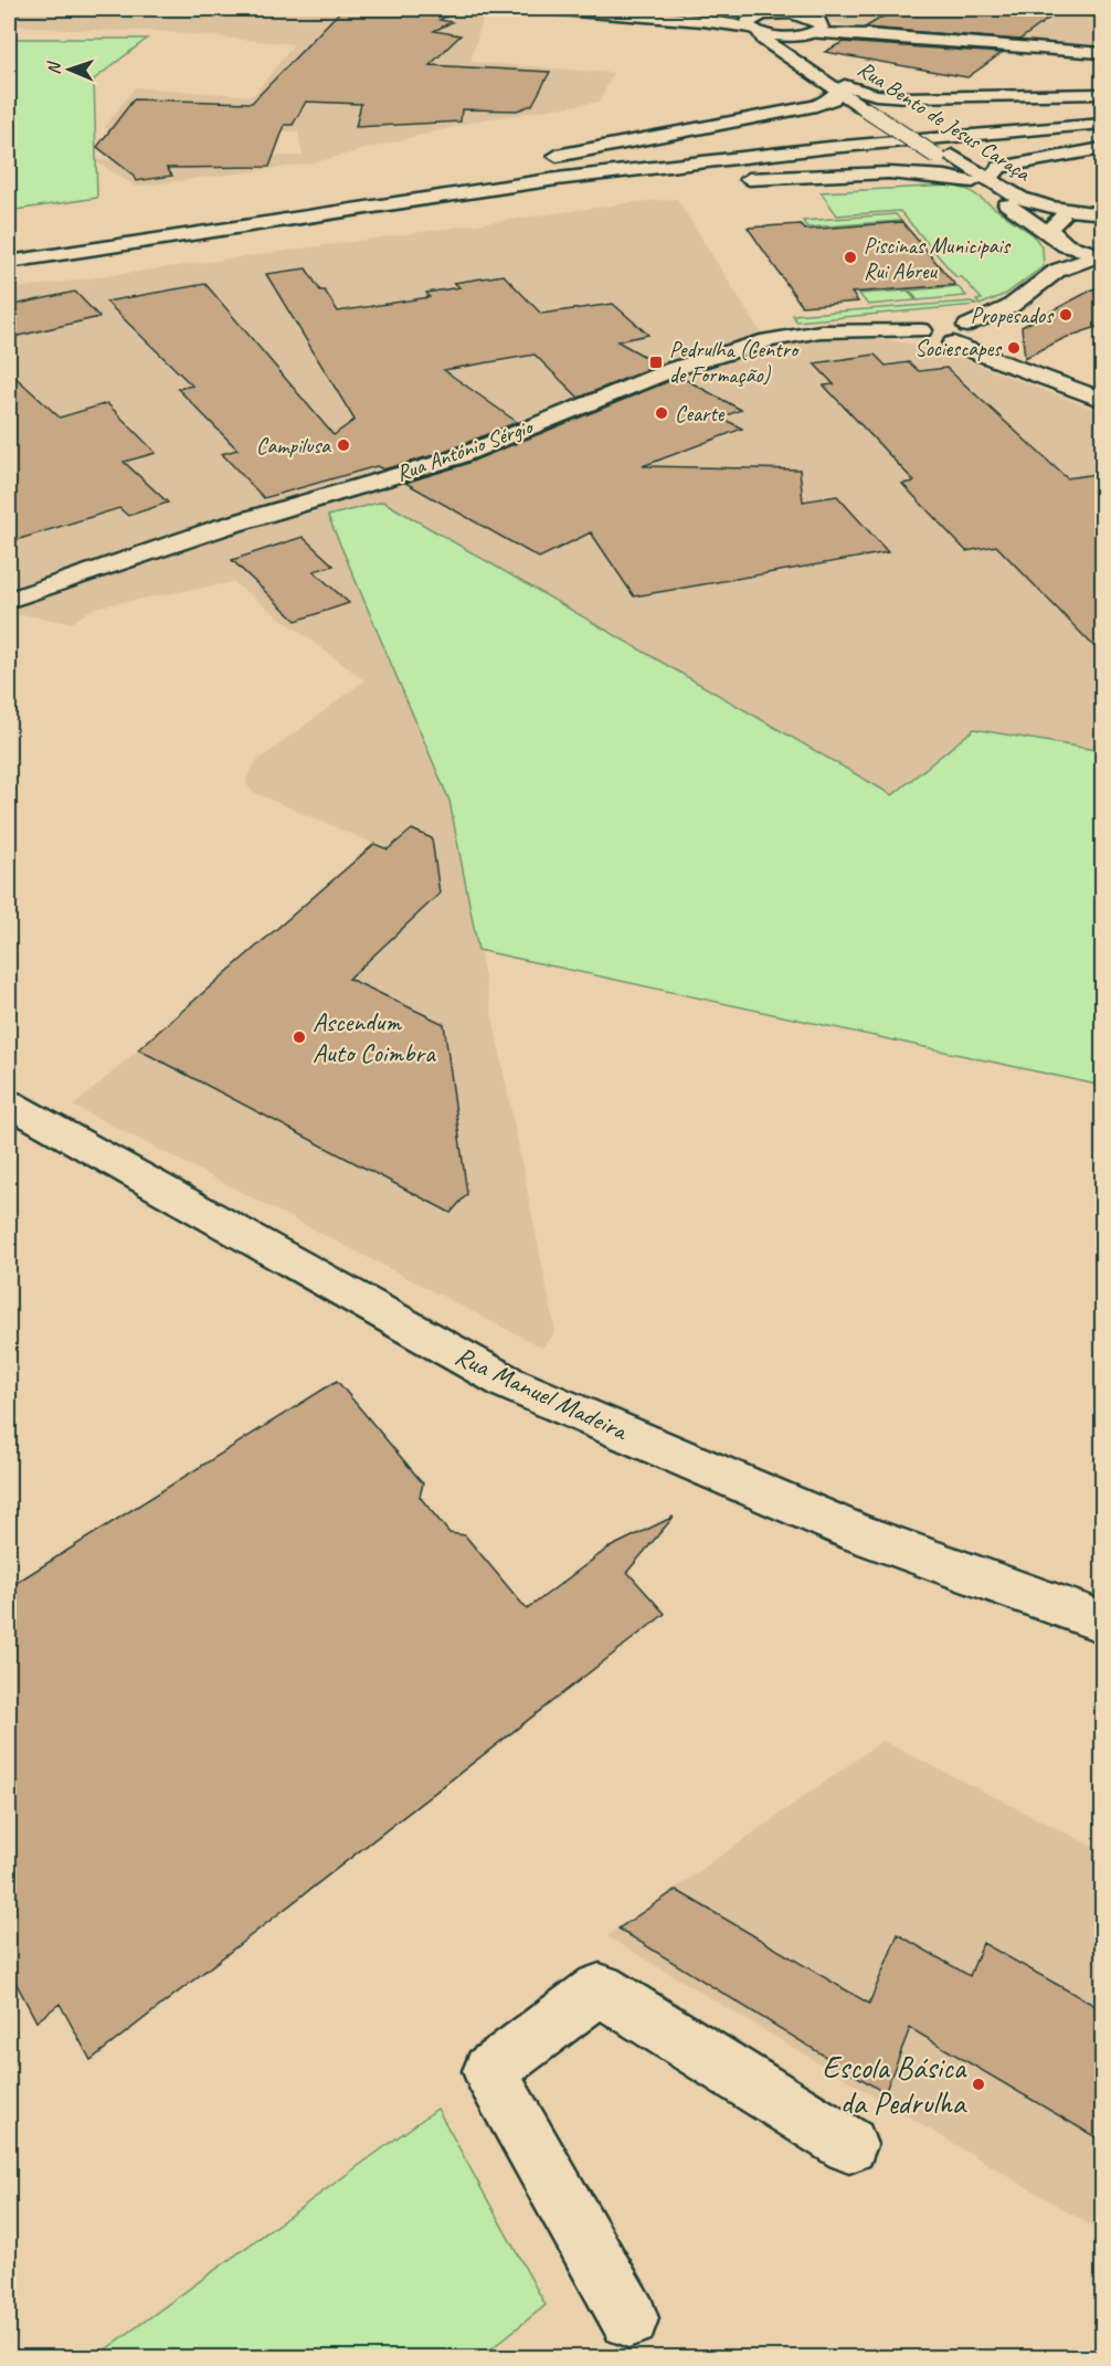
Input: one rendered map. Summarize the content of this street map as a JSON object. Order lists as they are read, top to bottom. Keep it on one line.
{"streets":{"main road":["Rua Bento de Jesus Caraça","Rua António Sérgio","Rua Manuel Madeira"]},"places":{"other":["Piscinas Municipais Rui Abreu","Propesados","Sociescapes","Cearte","Campilusa","Ascendum Auto Coimbra","Escola Básica da Pedrulha"],"transit":["Pedrulha (Centro de Formação)"]},"north":"left"}
